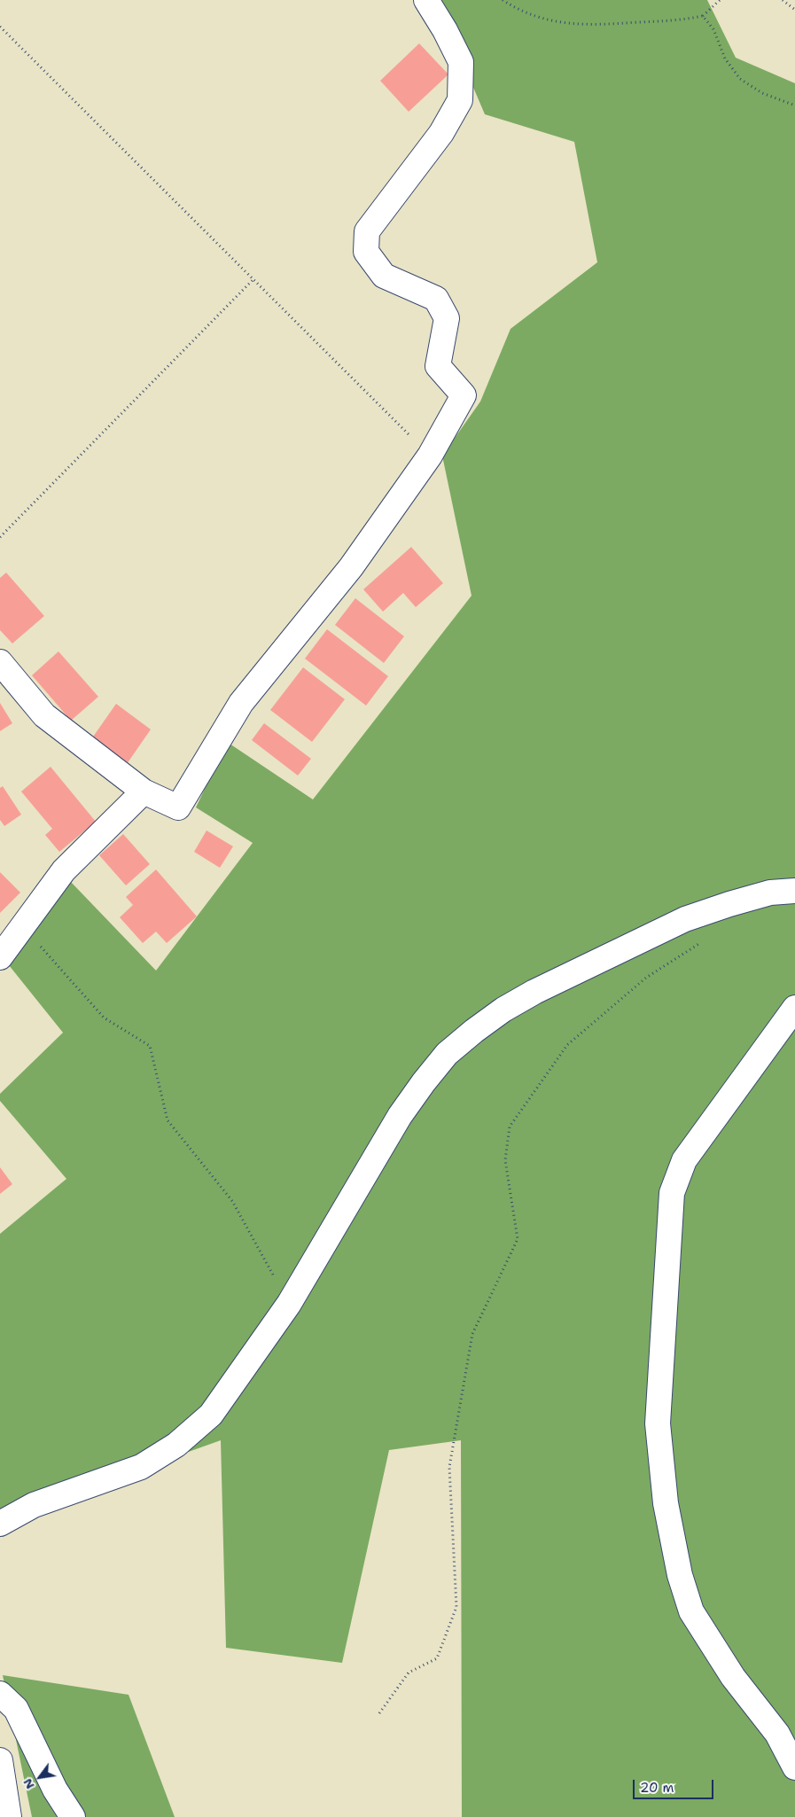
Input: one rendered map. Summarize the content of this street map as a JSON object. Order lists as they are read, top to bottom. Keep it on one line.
{"scale_bar":"20 m","north":"bottom left"}
